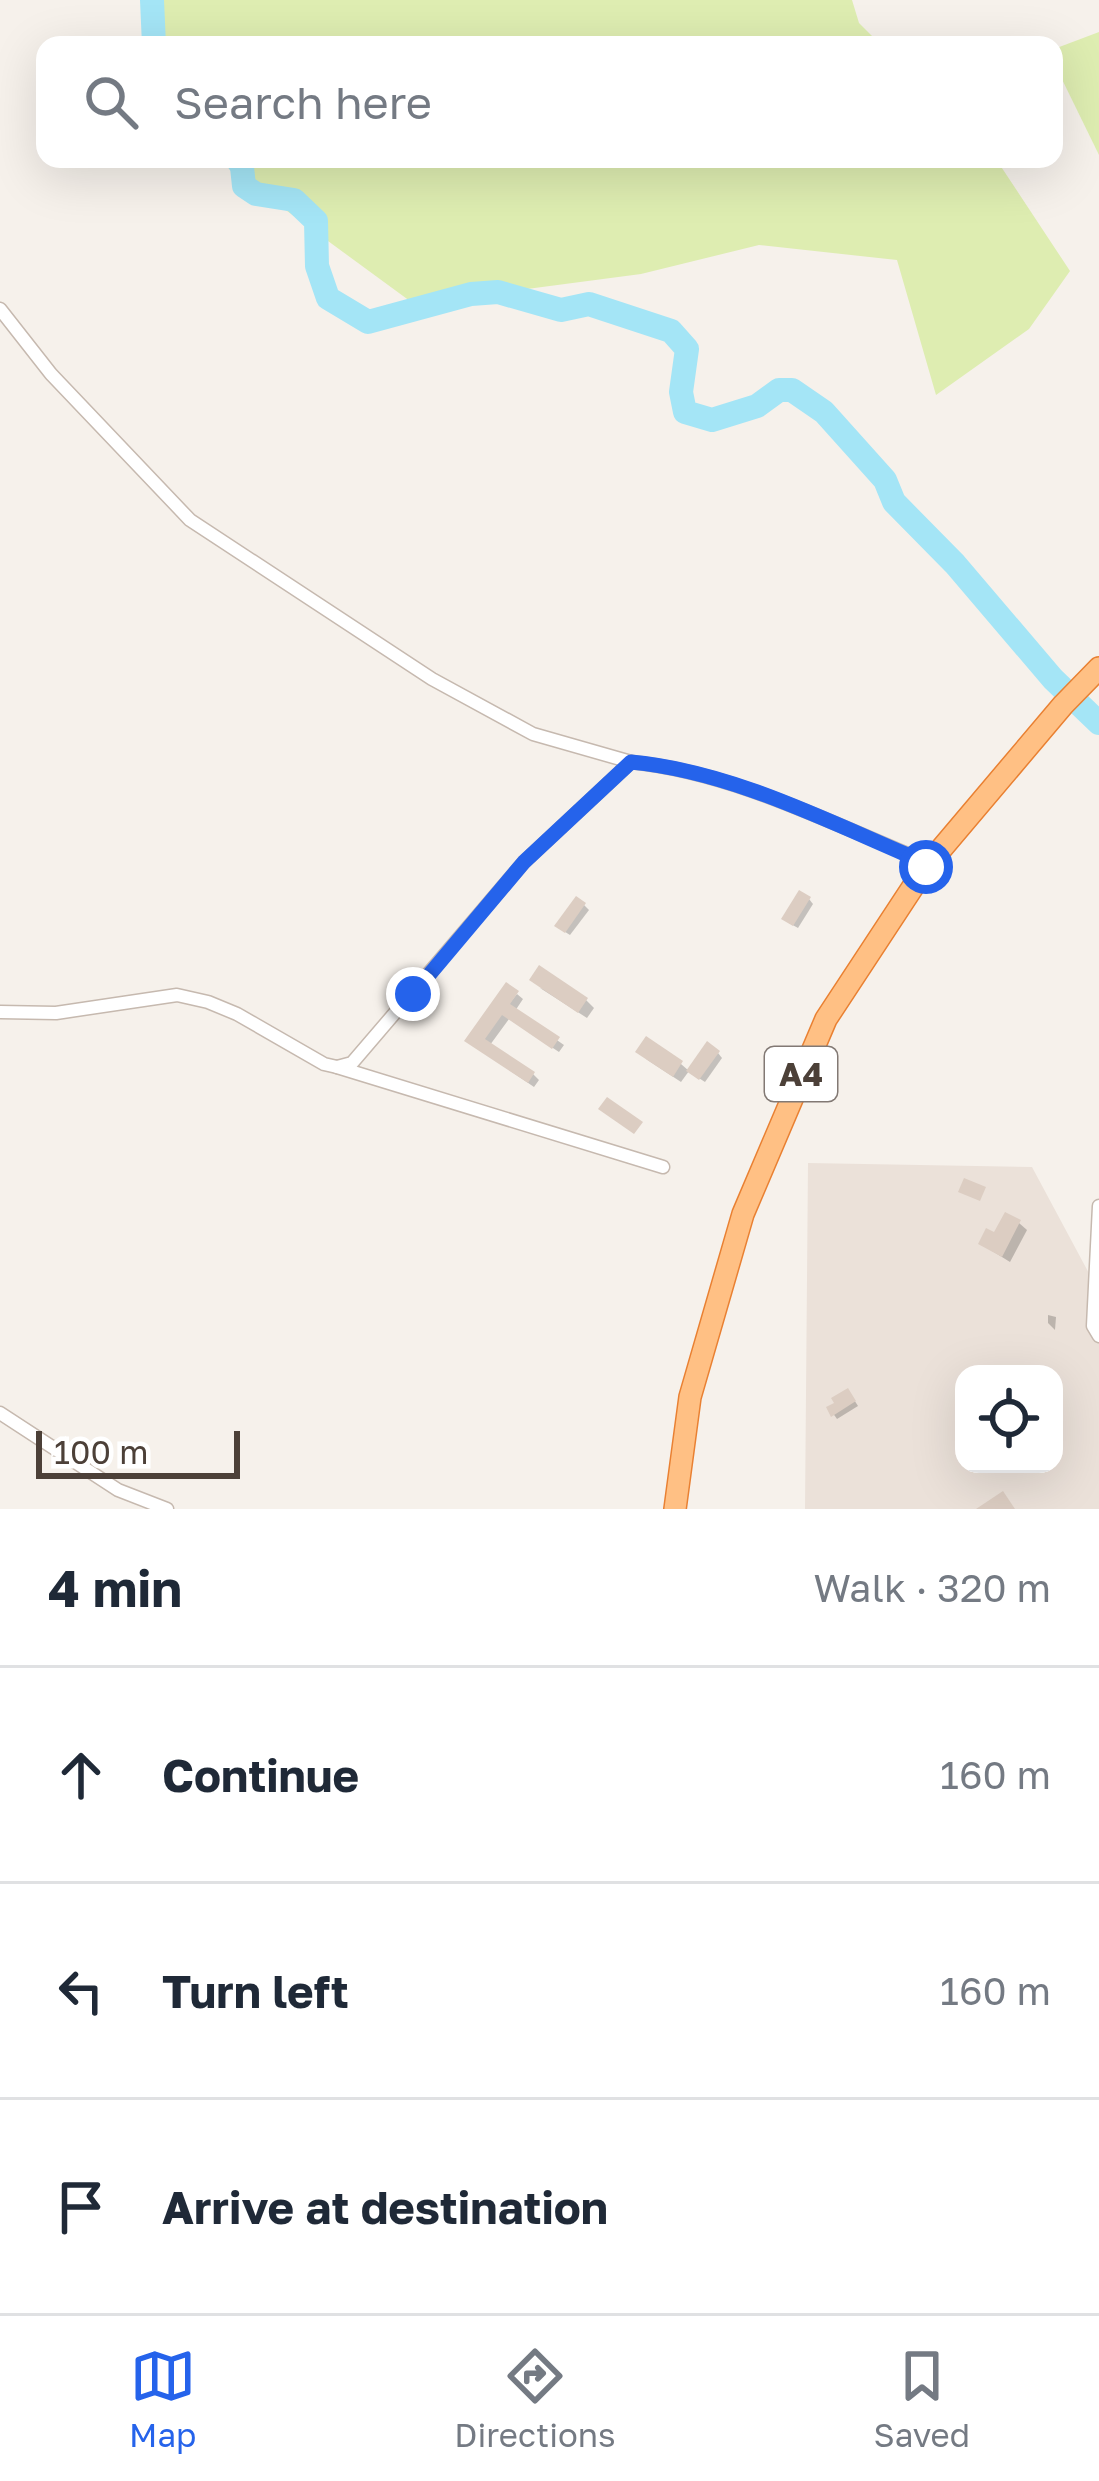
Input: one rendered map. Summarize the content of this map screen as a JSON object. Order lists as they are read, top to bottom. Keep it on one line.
{"streets":{"highway":["A4"]},"scale_bar":"100 m","page":{"search":"Search here","scale":"100 m","heading":["4 min","Walk · 320 m"],"list":[["Continue","160 m"],["Turn left","160 m"],"Arrive at destination"],"nav":["Map","Directions","Saved"]}}
